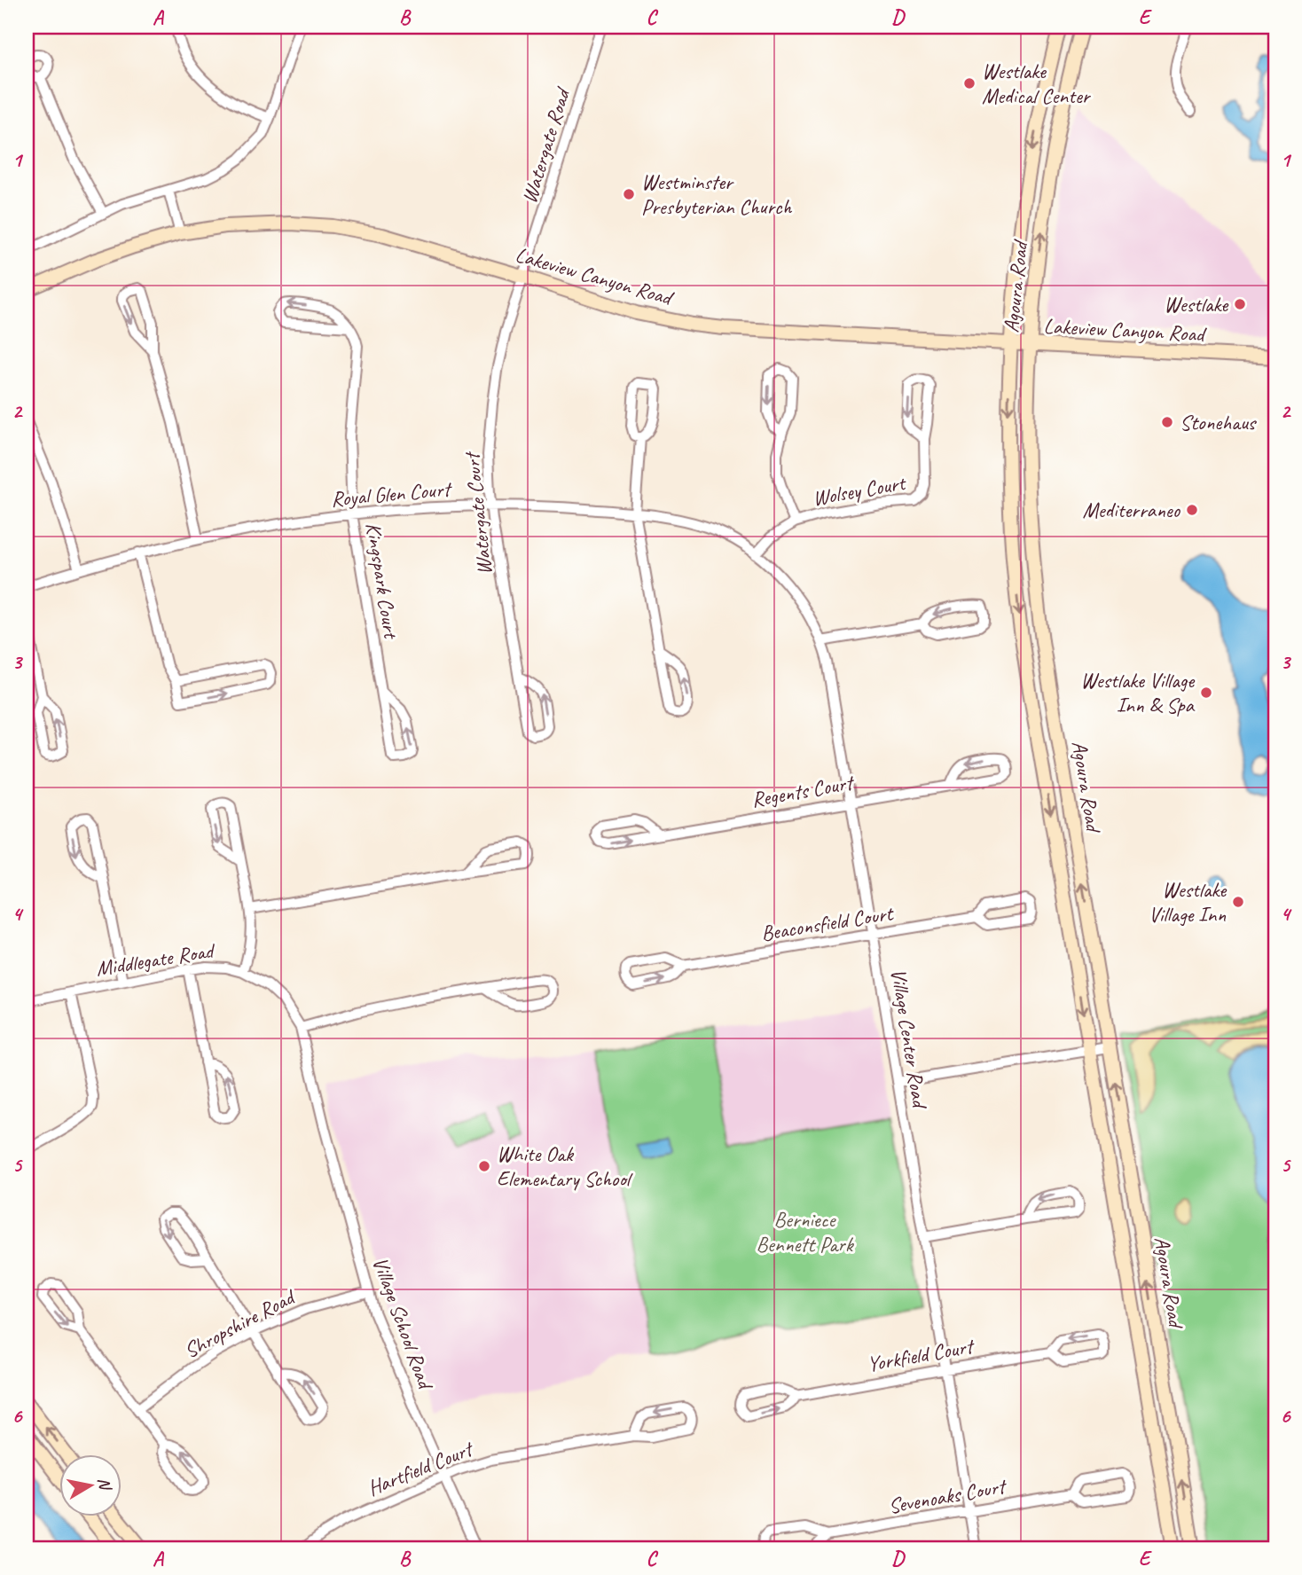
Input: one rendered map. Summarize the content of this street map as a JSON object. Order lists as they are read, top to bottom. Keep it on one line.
{"streets":{"main road":["Lakeview Canyon Road","Agoura Road"],"street":["Watergate Road","Wolsey Court","Royal Glen Court","Watergate Court","Kingspark Court","Regents Court","Beaconsfield Court","Middlegate Road","Village Center Road","Village School Road","Shropshire Road","Yorkfield Court","Hartfield Court","Sevenoaks Court"]},"crossings":[["Watergate Road","Lakeview Canyon Road"],["Watergate Road","Watergate Court"],["Lakeview Canyon Road","Agoura Road"],["Lakeview Canyon Road","Watergate Court"],["Wolsey Court","Royal Glen Court"],["Wolsey Court","Village Center Road"],["Royal Glen Court","Watergate Court"],["Royal Glen Court","Kingspark Court"],["Royal Glen Court","Village Center Road"],["Regents Court","Village Center Road"],["Beaconsfield Court","Village Center Road"],["Middlegate Road","Village School Road"],["Village Center Road","Yorkfield Court"],["Village Center Road","Sevenoaks Court"],["Village School Road","Shropshire Road"],["Village School Road","Hartfield Court"]],"parks":["Berniece Bennett Park"],"places":["Westlake Medical Center","Westminster Presbyterian Church","Westlake","Stonehaus","Mediterraneo","Westlake Village Inn & Spa","Westlake Village Inn","White Oak Elementary School"],"north":"right","grid":{"columns":["A","B","C","D","E"],"rows":["1","2","3","4","5","6"]}}
